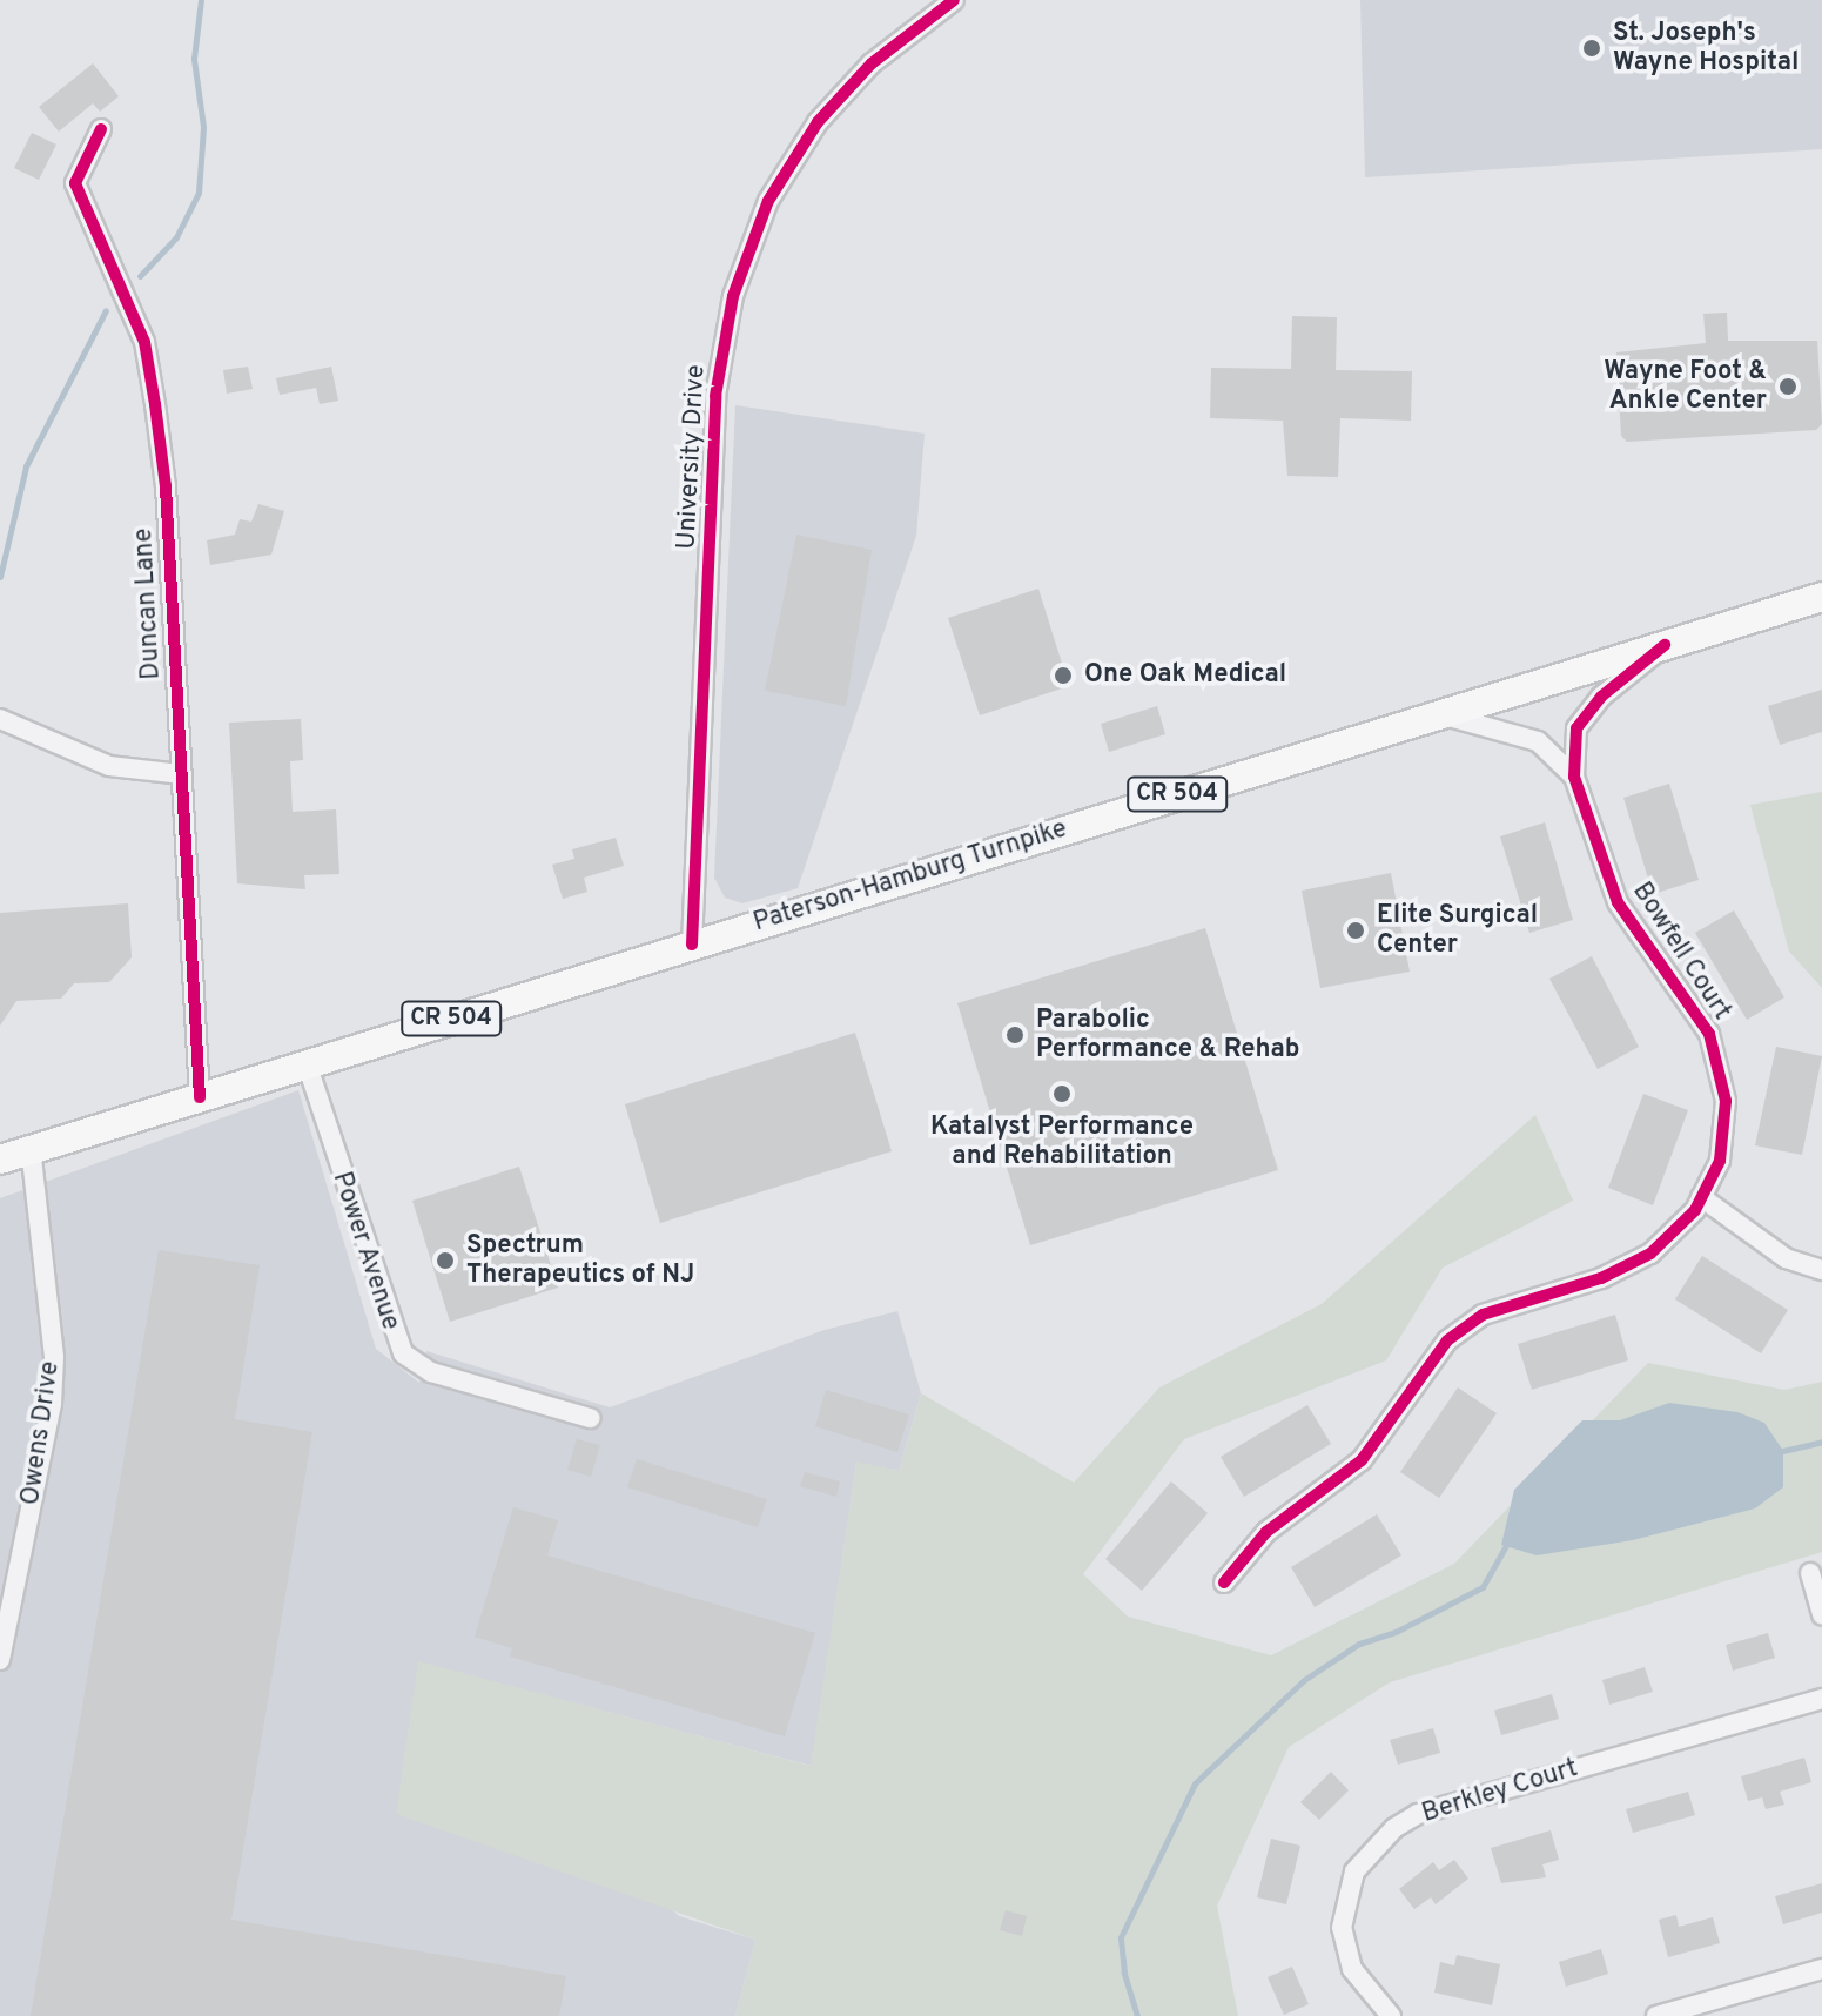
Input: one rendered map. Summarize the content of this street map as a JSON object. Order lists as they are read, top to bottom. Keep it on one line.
{"streets":{"main road":["CR 504","Paterson-Hamburg Turnpike"],"street":["University Drive","Duncan Lane","Bowfell Court","Power Avenue","Owens Drive","Berkley Court"]},"crossings":[["University Drive","Paterson-Hamburg Turnpike"],["Duncan Lane","Paterson-Hamburg Turnpike"],["Paterson-Hamburg Turnpike","Bowfell Court"],["Paterson-Hamburg Turnpike","Power Avenue"],["Paterson-Hamburg Turnpike","Owens Drive"]],"places":["St. Joseph's Wayne Hospital","Wayne Foot & Ankle Center","One Oak Medical","Elite Surgical Center","Parabolic Performance & Rehab","Katalyst Performance and Rehabilitation","Spectrum Therapeutics of NJ"]}
